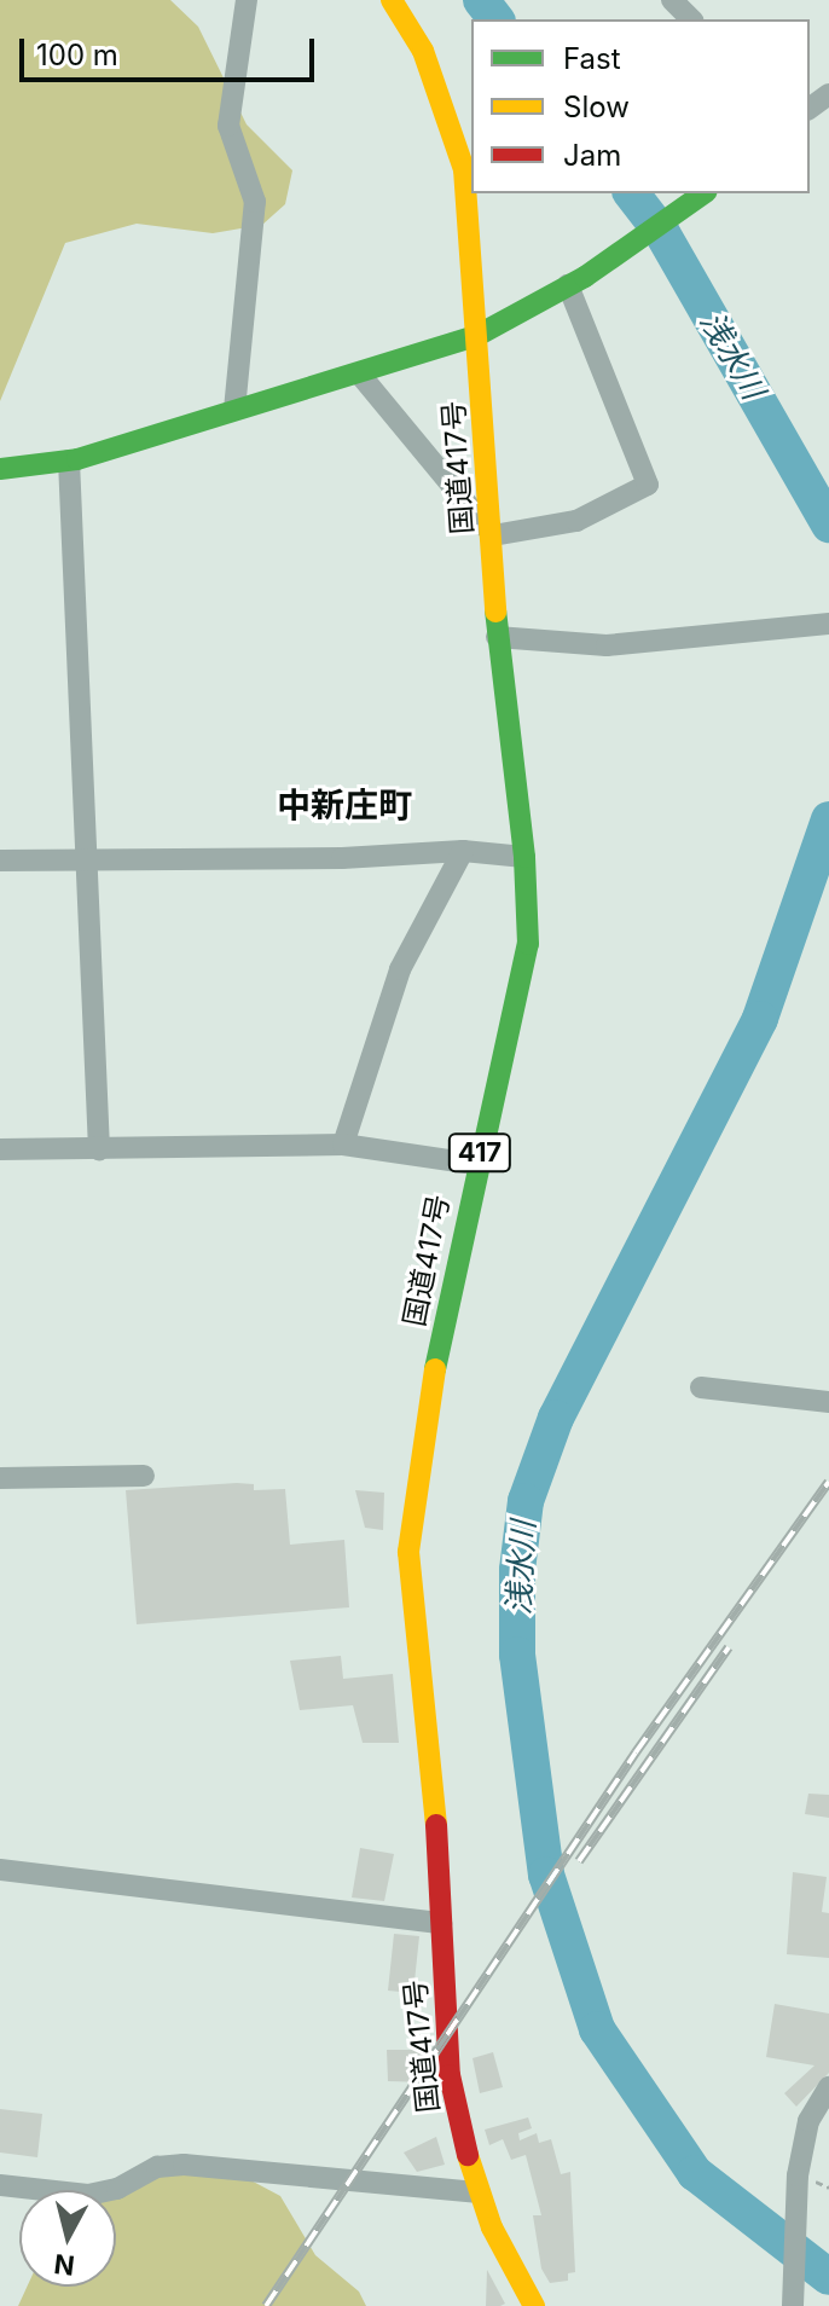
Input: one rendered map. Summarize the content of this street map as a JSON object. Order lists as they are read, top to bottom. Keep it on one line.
{"streets":{"main road":["国道417号","417"]},"districts":["中新庄町"],"water":["浅水川"],"legend":["Fast","Slow","Jam"],"scale_bar":"100 m","north":"bottom"}
